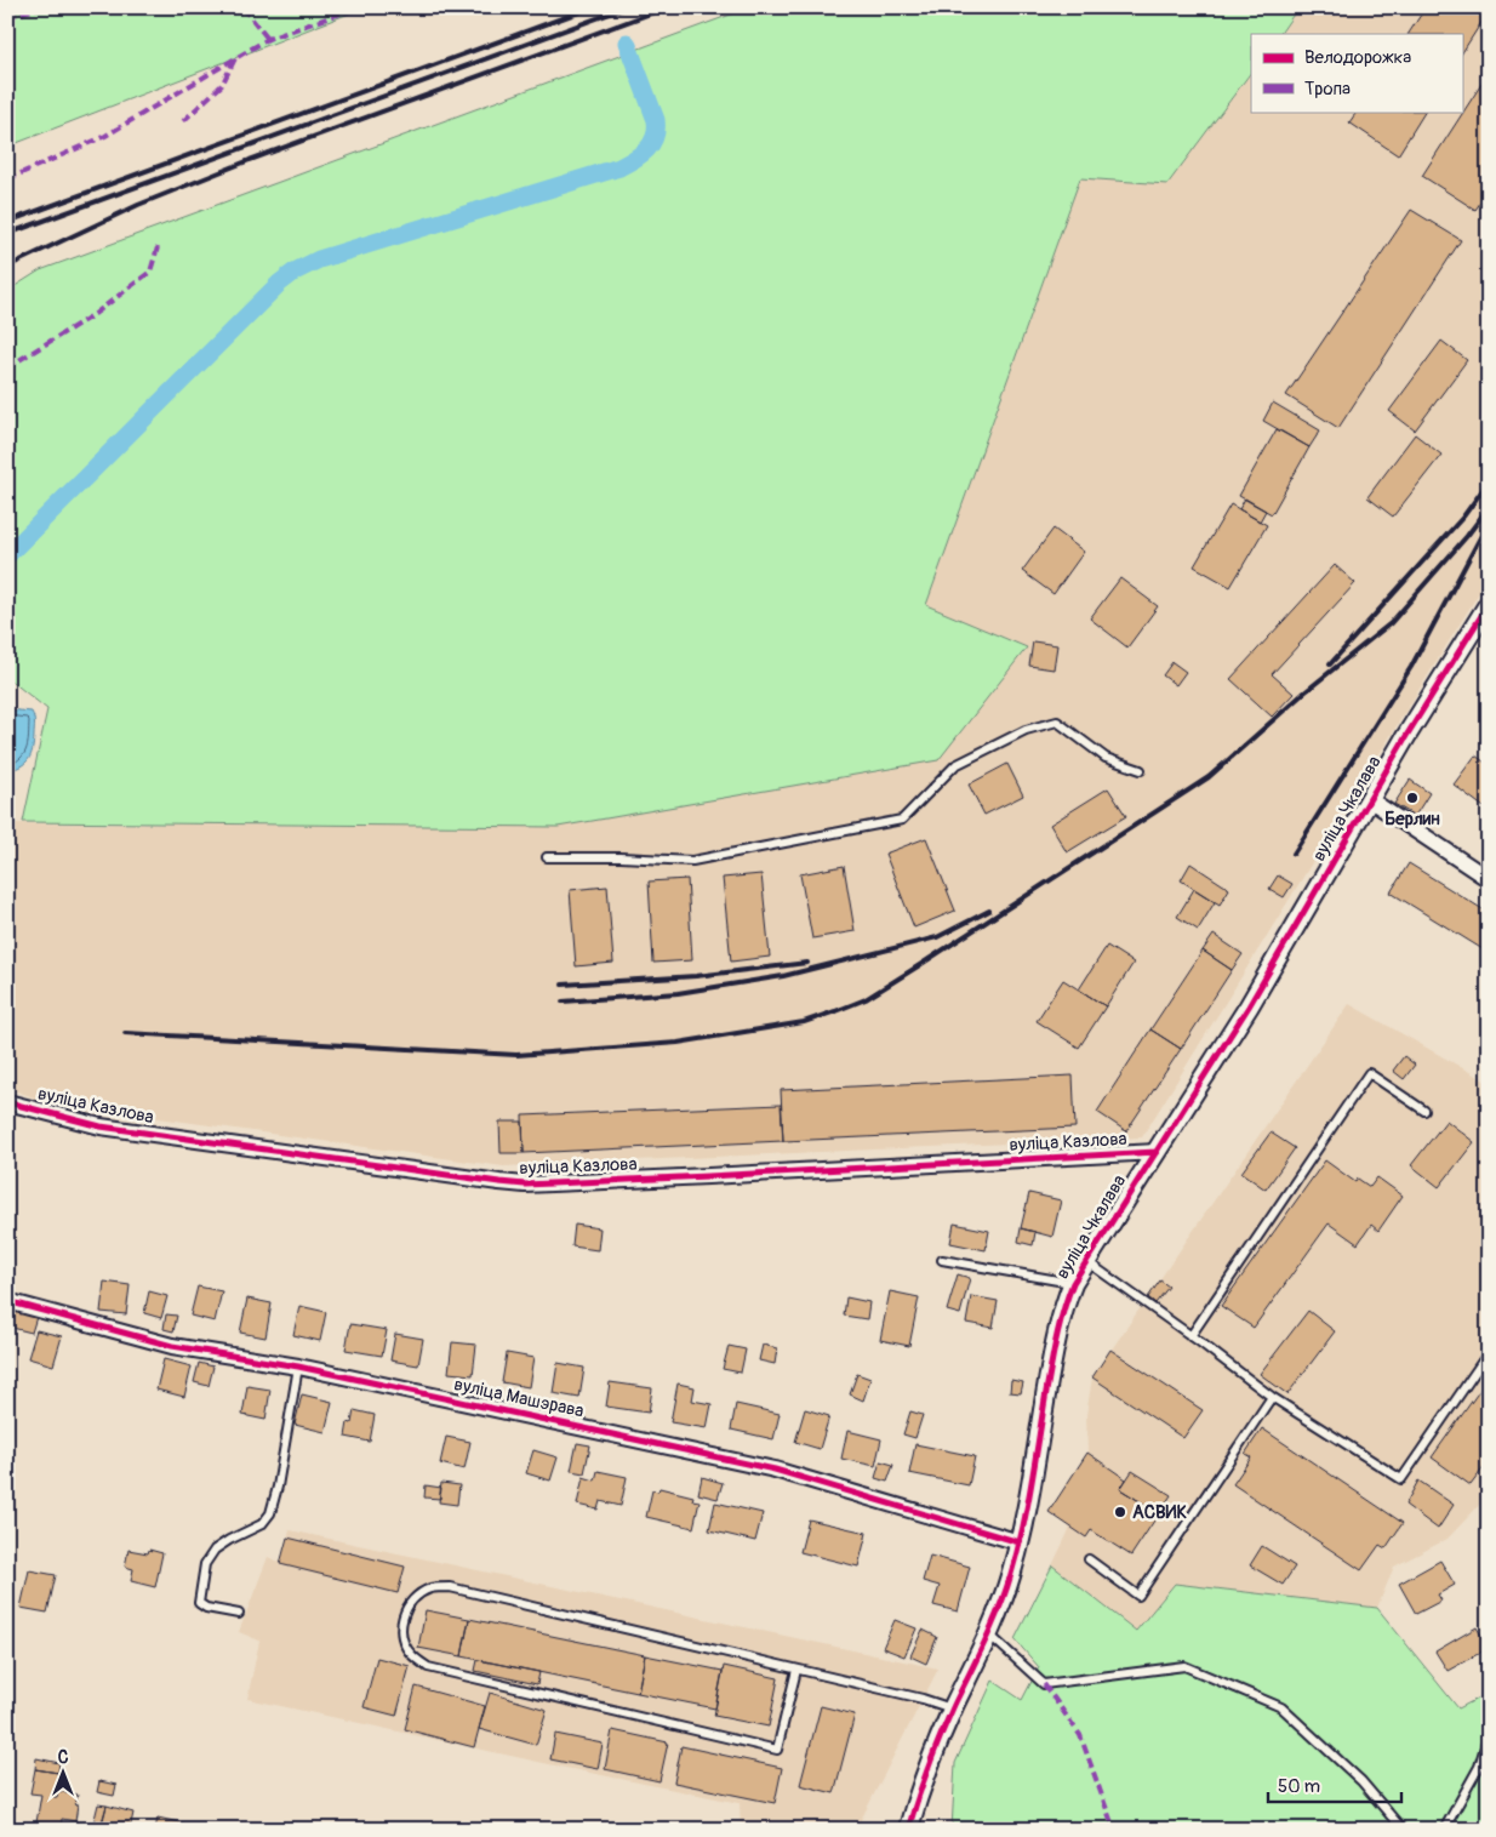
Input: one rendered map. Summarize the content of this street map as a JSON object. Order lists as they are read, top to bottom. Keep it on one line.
{"streets":{"street":["вуліца Чкалава","вуліца Казлова","вуліца Машэрава"]},"crossings":[["вуліца Чкалава","вуліца Казлова"],["вуліца Чкалава","вуліца Машэрава"]],"places":["Берлин","АСВИК"],"legend":["Велодорожка","Тропа"],"scale_bar":"50 m","north":"top"}
